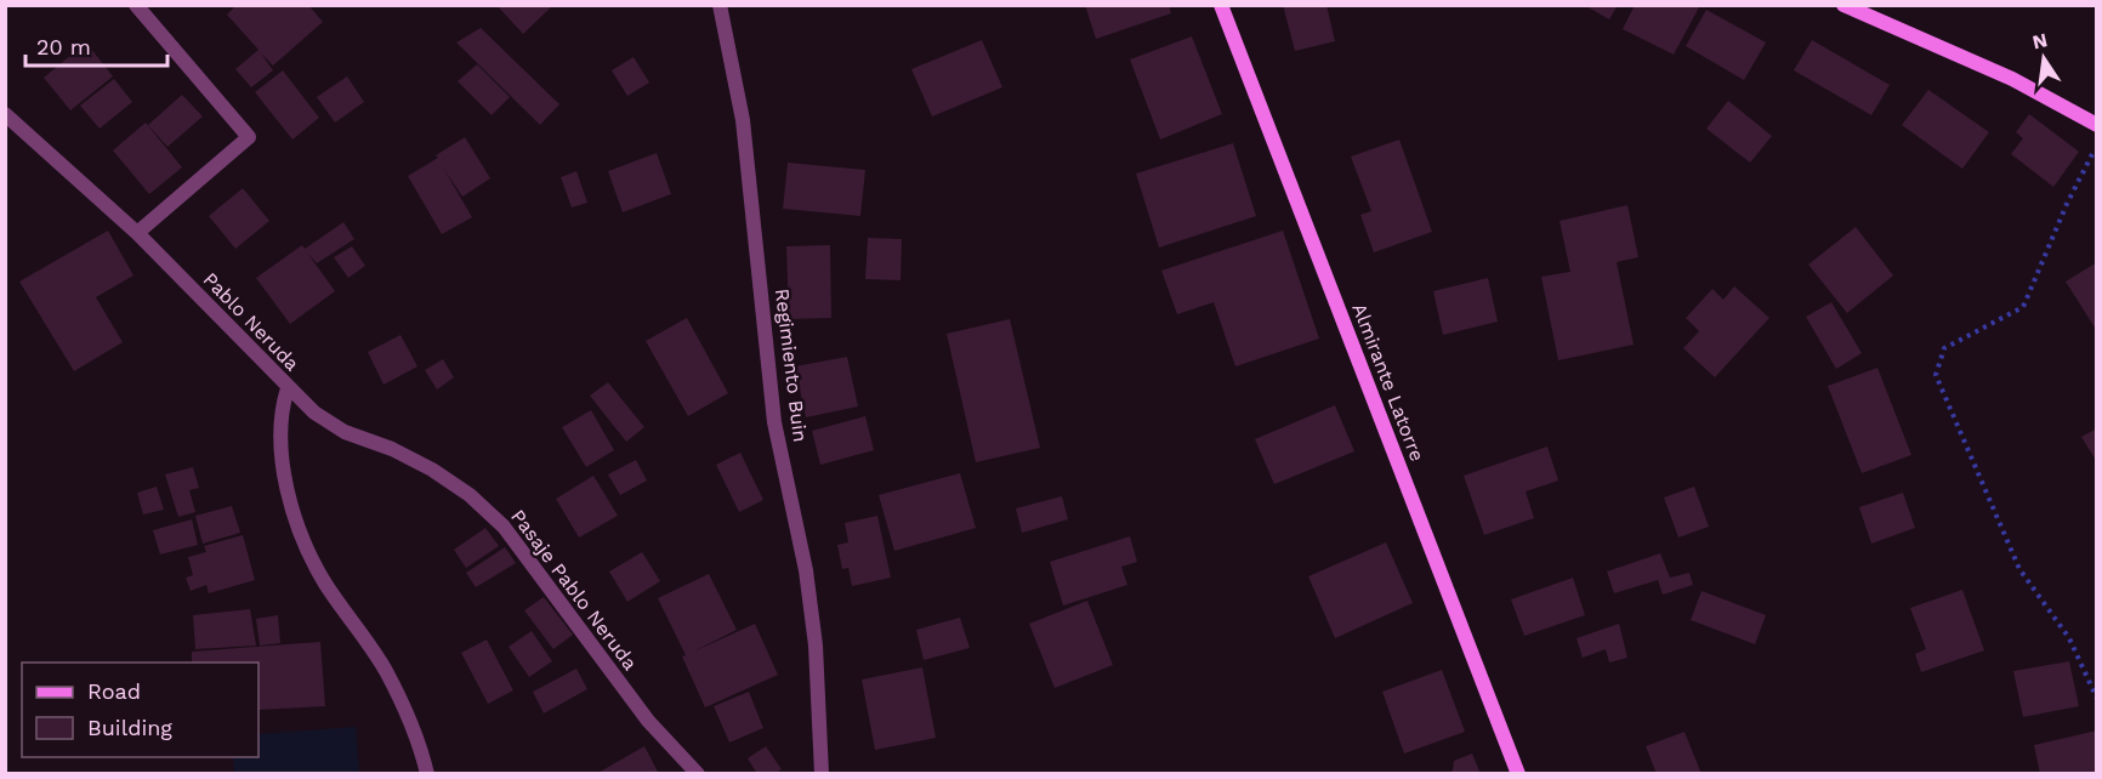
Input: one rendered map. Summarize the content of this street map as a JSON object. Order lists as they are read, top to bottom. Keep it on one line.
{"streets":{"main road":["Almirante Latorre"],"street":["Pablo Neruda","Regimiento Buin","Pasaje Pablo Neruda"]},"crossings":[["Pablo Neruda","Pasaje Pablo Neruda"]],"legend":["Road","Building"],"scale_bar":"20 m","north":"top"}
